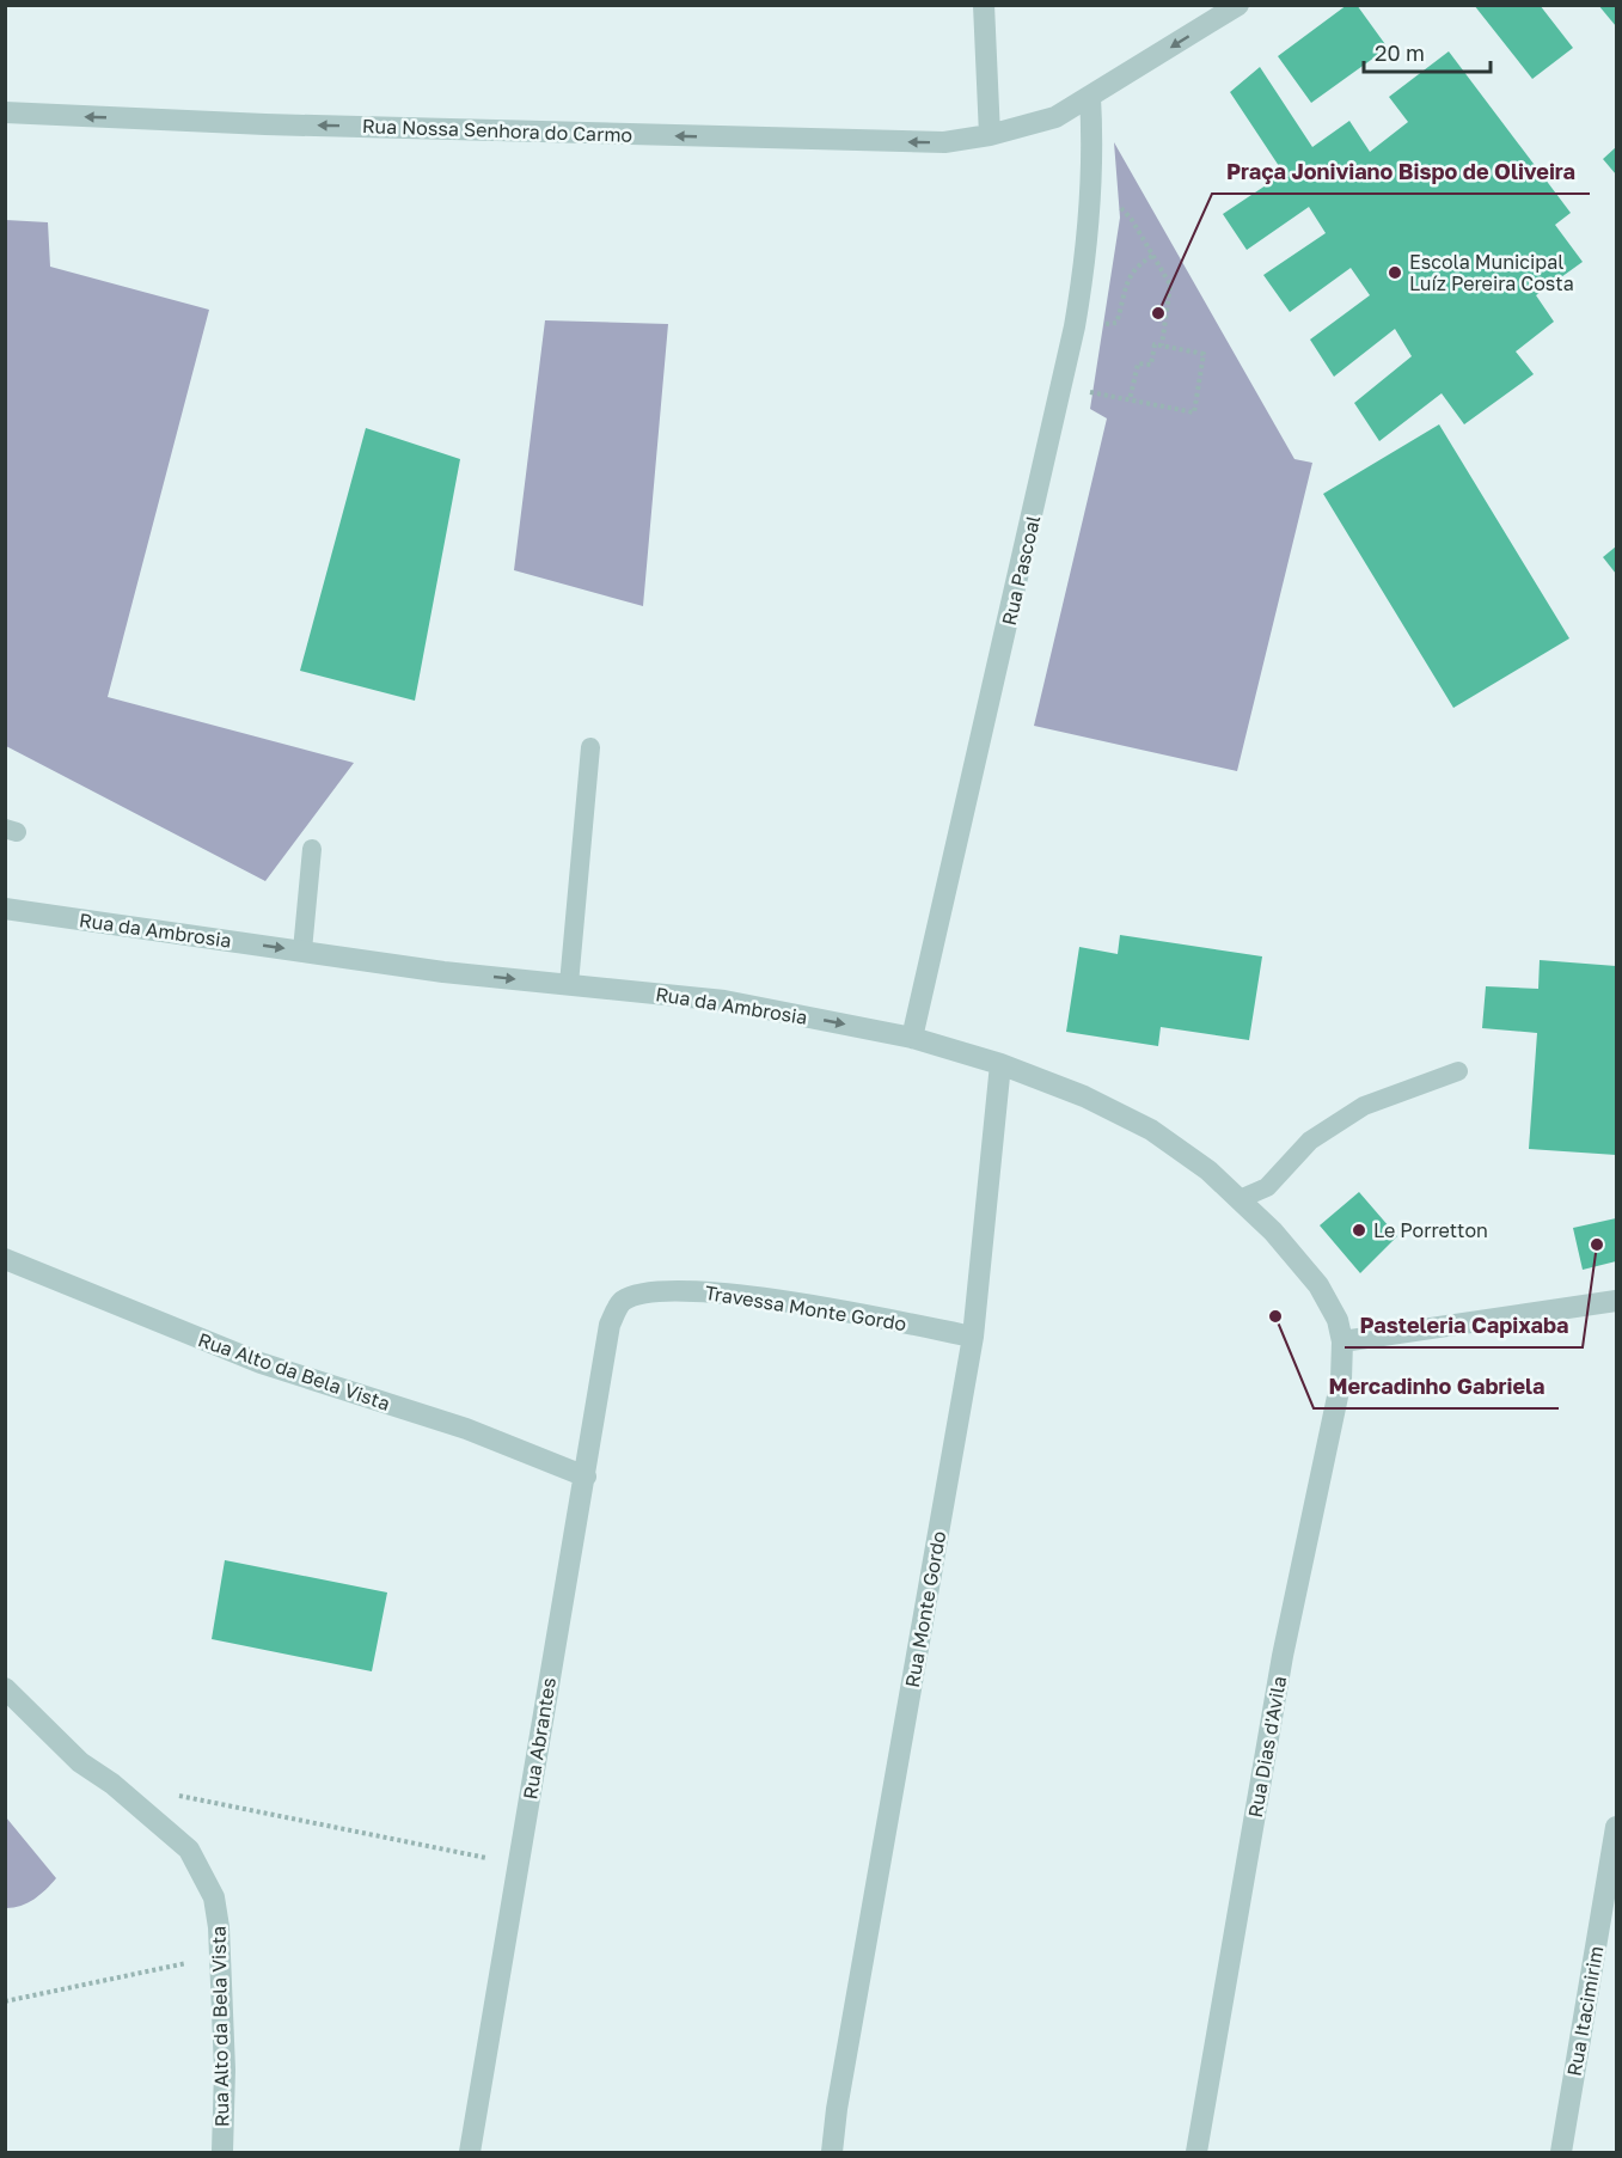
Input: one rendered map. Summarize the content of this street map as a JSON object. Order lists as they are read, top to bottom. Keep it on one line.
{"streets":{"street":["Rua Nossa Senhora do Carmo","Rua Pascoal","Rua da Ambrosia","Travessa Monte Gordo","Rua Alto da Bela Vista","Rua Monte Gordo","Rua Abrantes","Rua Dias d'Avila","Rua Itacimirim"]},"crossings":[["Rua Nossa Senhora do Carmo","Rua Pascoal"],["Rua Pascoal","Rua da Ambrosia"],["Rua da Ambrosia","Rua Monte Gordo"],["Rua da Ambrosia","Rua Dias d'Avila"],["Travessa Monte Gordo","Rua Monte Gordo"],["Travessa Monte Gordo","Rua Abrantes"],["Rua Alto da Bela Vista","Rua Abrantes"]],"one_way":["Rua Nossa Senhora do Carmo","Rua da Ambrosia"],"places":["Escola Municipal Luíz Pereira Costa","Praça Joniviano Bispo de Oliveira","Le Porretton","Pasteleria Capixaba","Mercadinho Gabriela"],"scale_bar":"20 m"}
